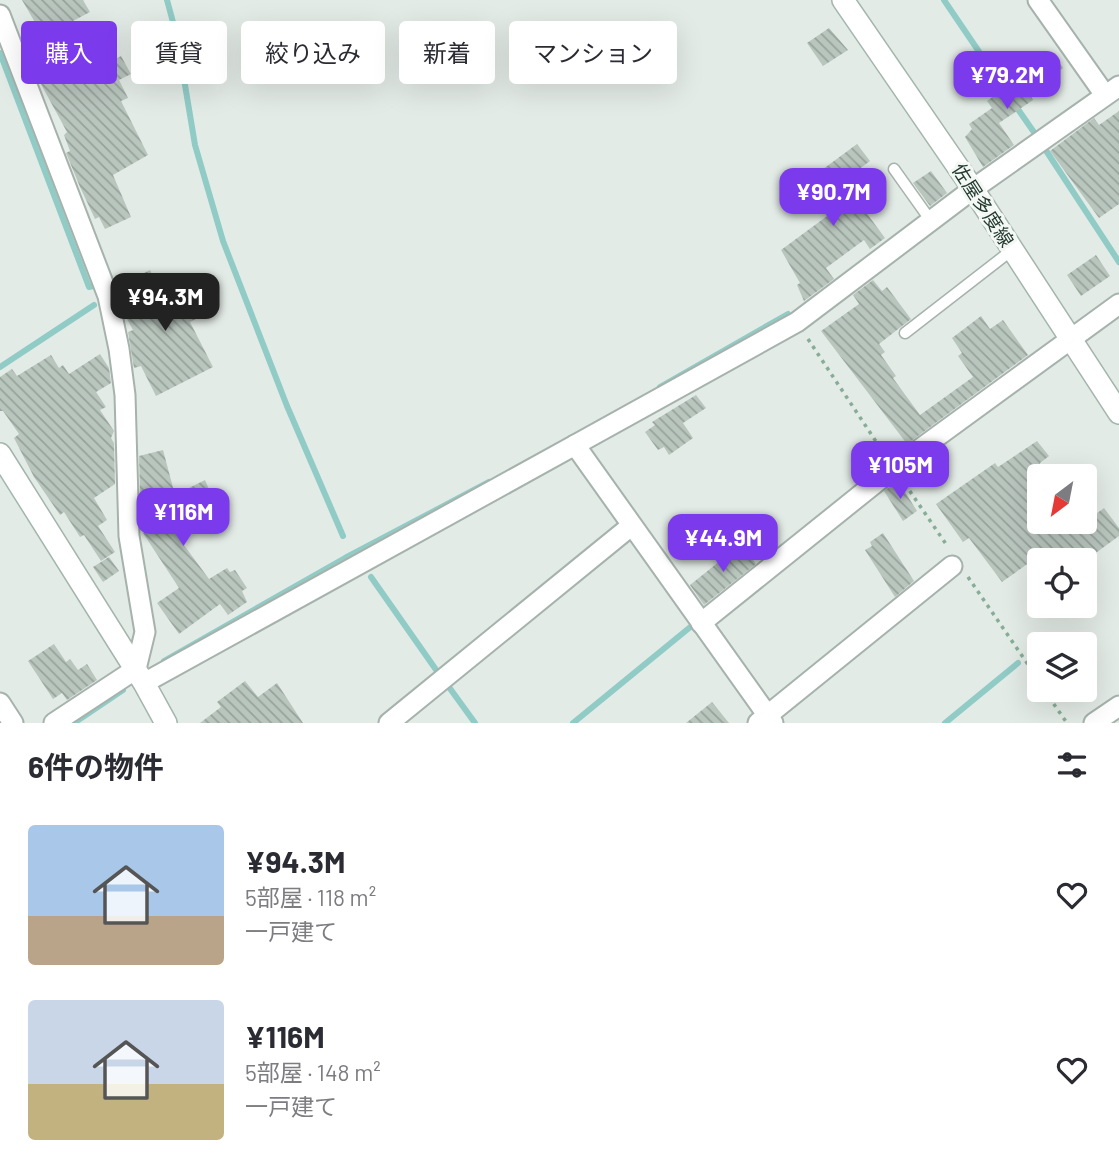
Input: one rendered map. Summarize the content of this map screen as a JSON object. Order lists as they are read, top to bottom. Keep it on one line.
{"streets":{"main road":["佐屋多度線"]},"north":"bottom left","page":{"chip":["購入","賃貸","絞り込み","新着","マンション"],"price":["¥79.2M","¥90.7M","¥94.3M","¥105M","¥116M","¥44.9M"],"heading":"6件の物件","list":[{"name":"¥94.3M","note":"5部屋 · 118 m² · 一戸建て"},{"name":"¥116M","note":"5部屋 · 148 m² · 一戸建て"}]}}
